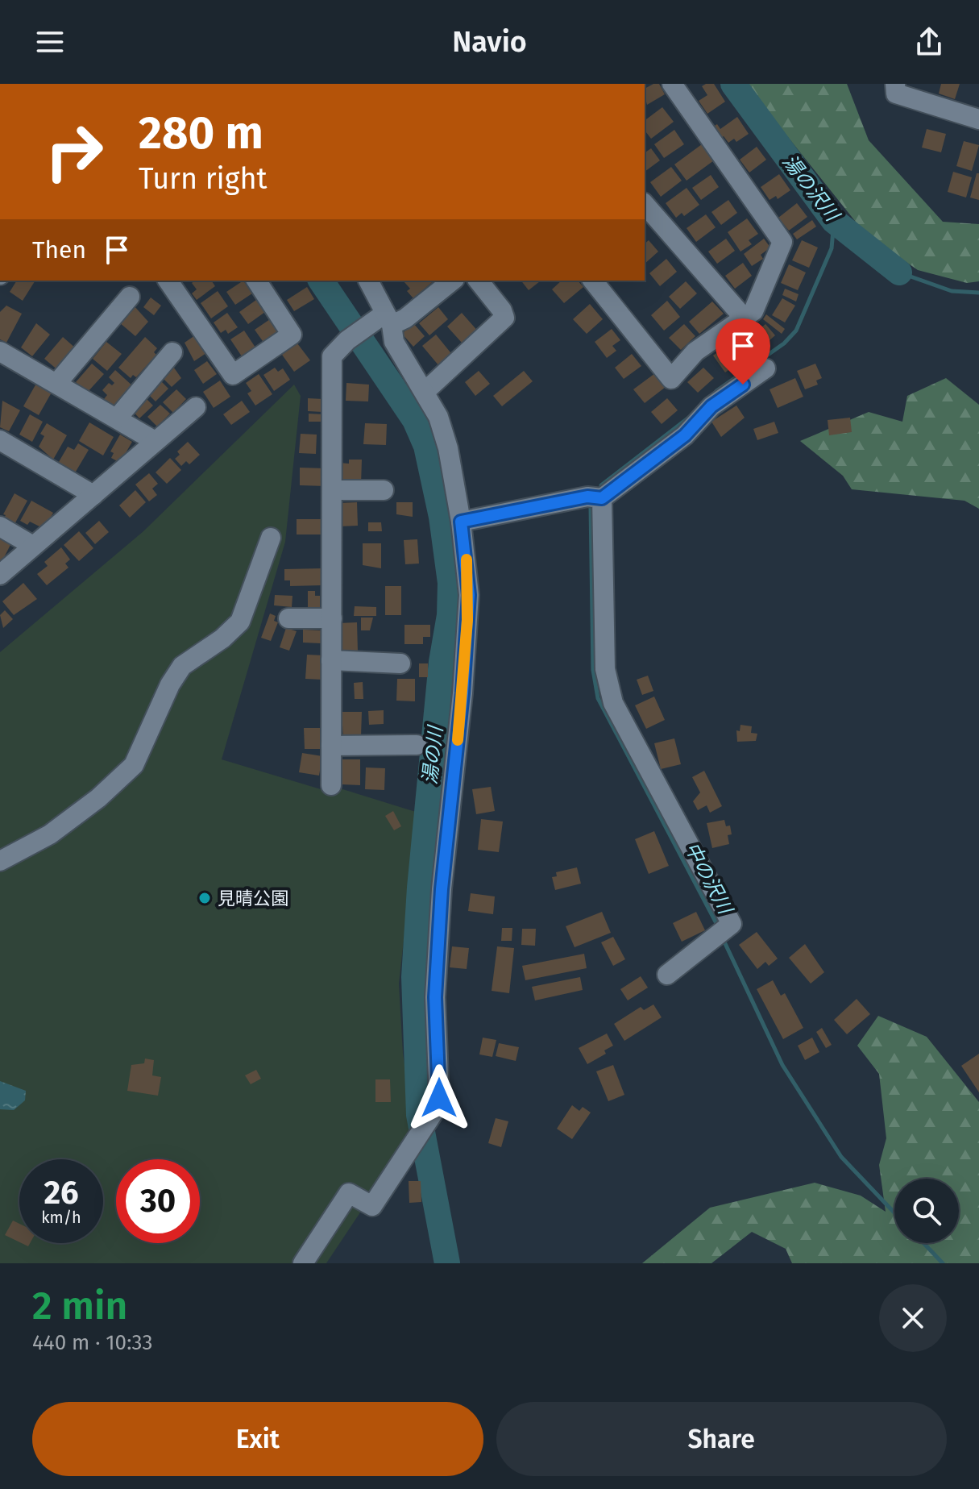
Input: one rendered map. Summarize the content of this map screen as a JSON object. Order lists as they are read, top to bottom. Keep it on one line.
{"water":["湯の沢川","湯の川","中の沢川"],"places":["見晴公園"],"page":{"header":"Navio","turn":["280 m","Turn right"],"then":"Then","speed":"26 km/h","limit":"30","heading":["2 min","440 m · 10:33"],"buttons":["Exit","Share"]}}
